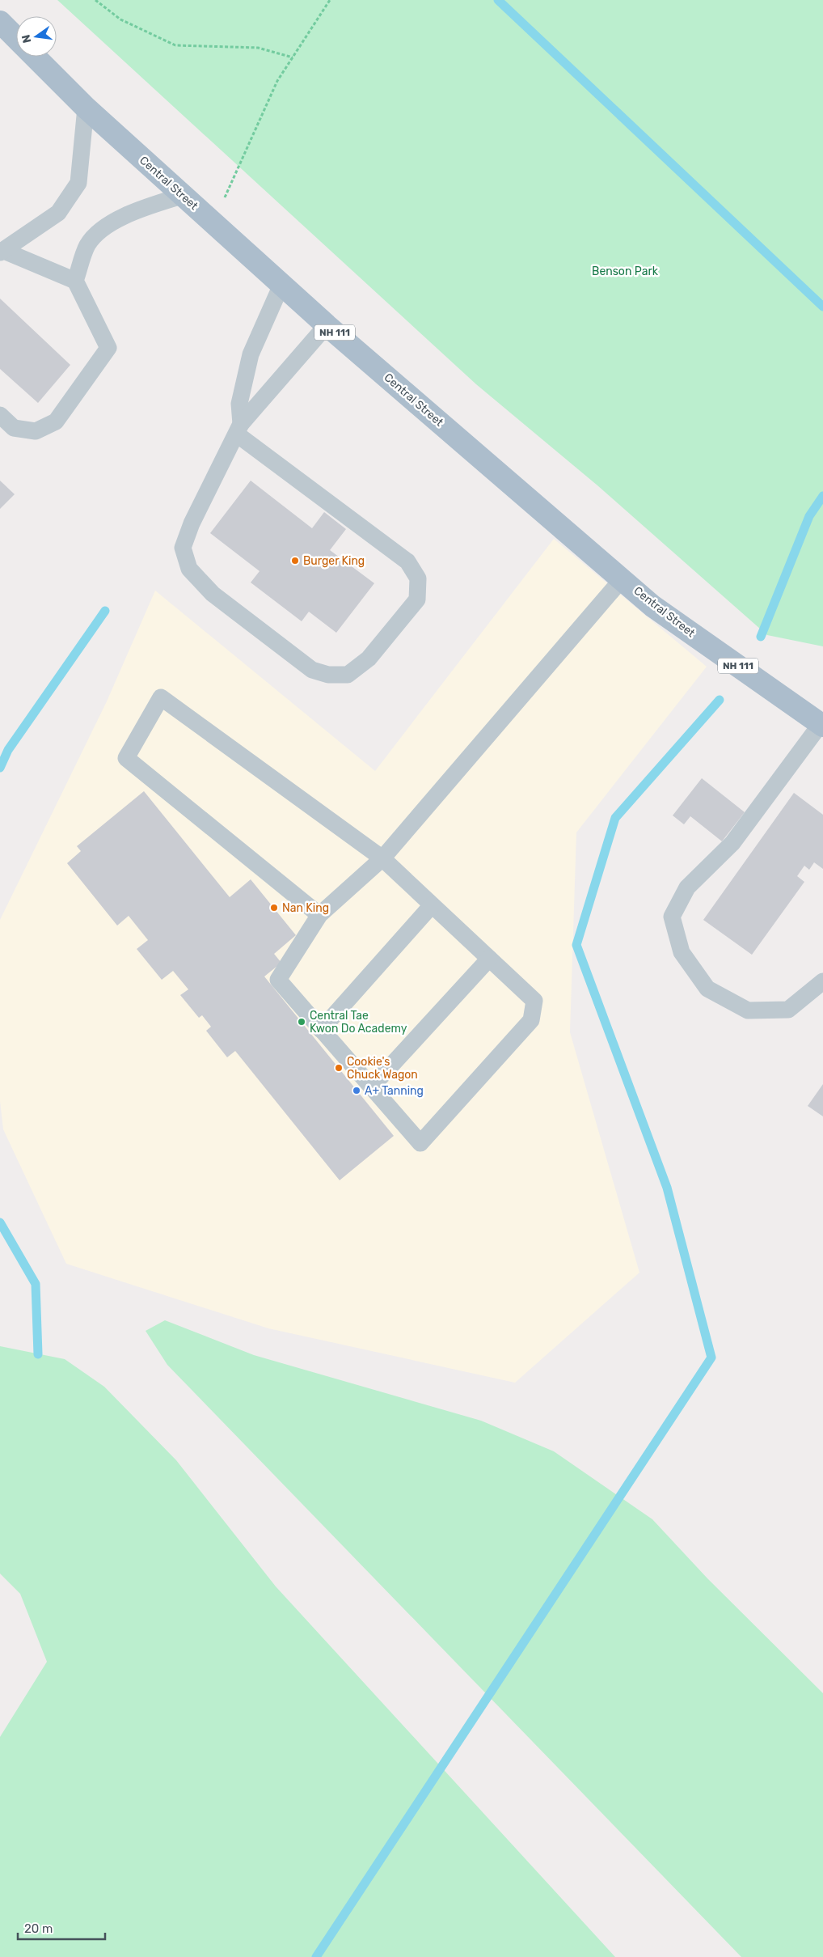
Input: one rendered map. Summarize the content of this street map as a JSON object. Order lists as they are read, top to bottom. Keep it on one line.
{"streets":{"main road":["Central Street","NH 111"]},"parks":["Benson Park"],"places":["Burger King","Nan King","Central Tae Kwon Do Academy","Cookie's Chuck Wagon","A+ Tanning"],"scale_bar":"20 m","north":"left"}
